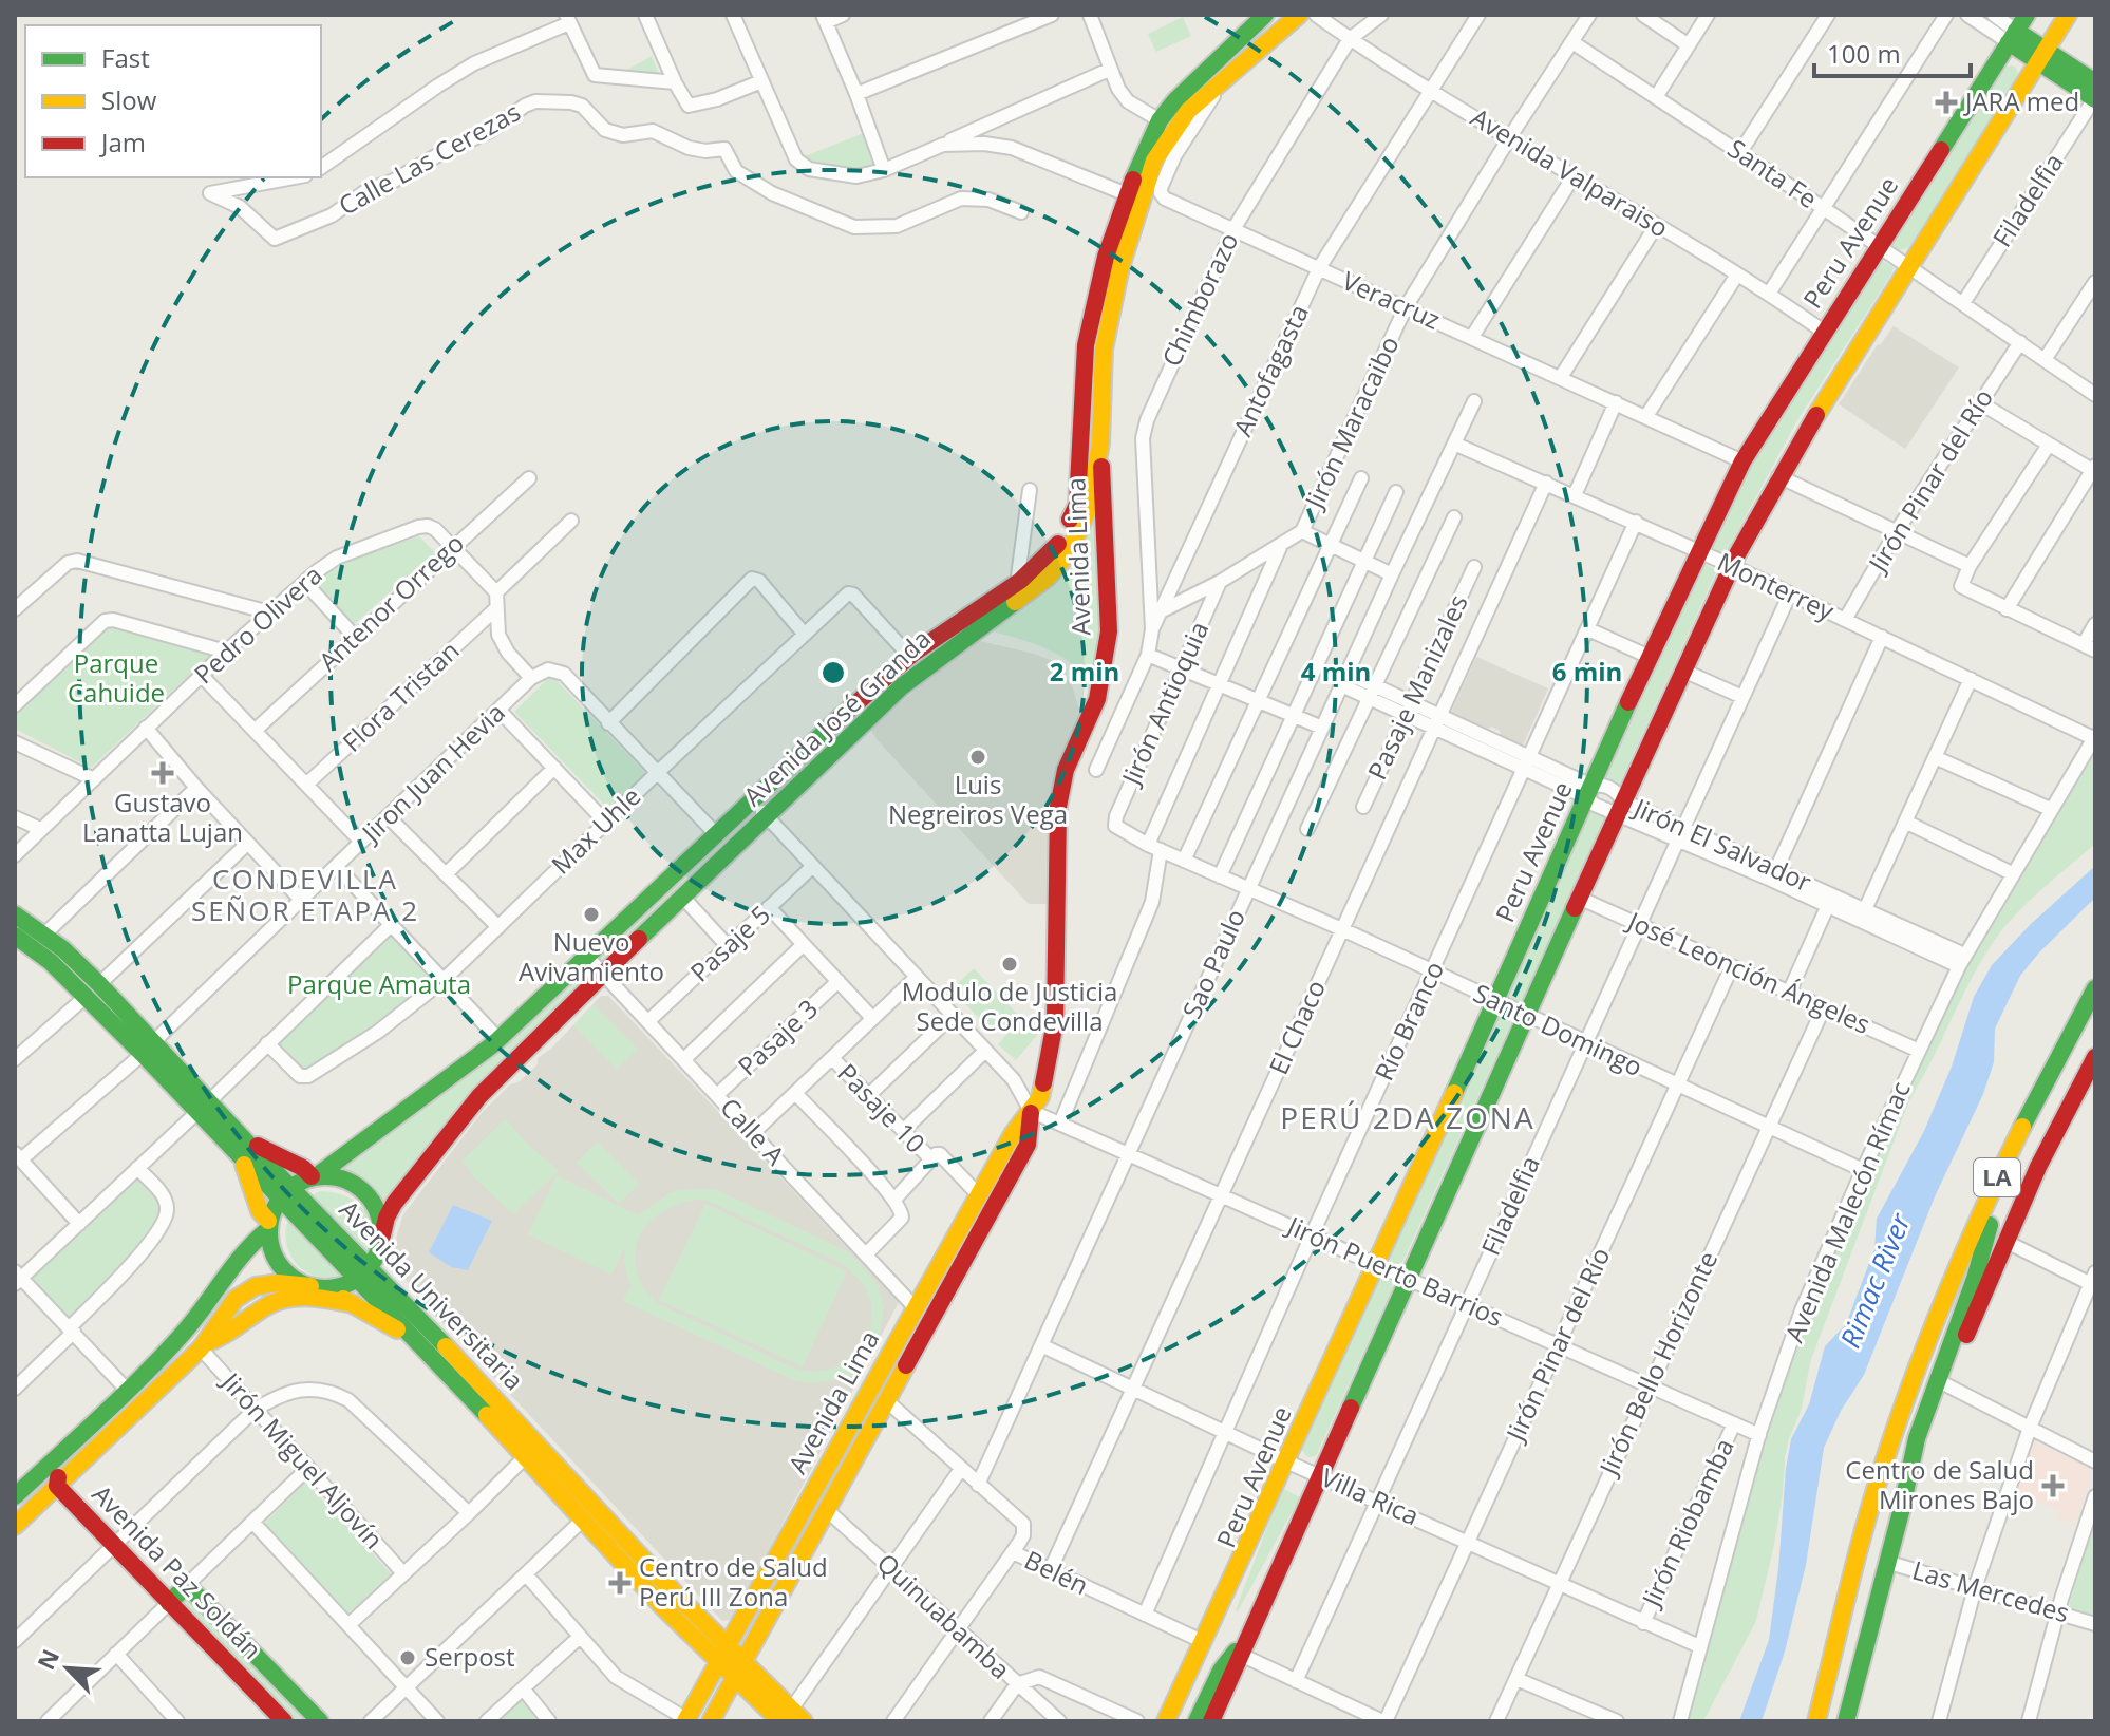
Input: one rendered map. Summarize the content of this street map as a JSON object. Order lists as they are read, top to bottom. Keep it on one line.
{"streets":{"main road":["Peru Avenue","Avenida Lima","Avenida José Granda","LA","Avenida Universitaria","Avenida Paz Soldán"],"street":["Calle Las Cerezas","Avenida Valparaiso","Santa Fe","Filadelfia","Chimborazo","Veracruz","Antofagasta","Jirón Maracaibo","Jirón Pinar del Río","Monterrey","Antenor Orrego","Pedro Olivera","Pasaje Manizales","Flora Tristan","Jirón Antioquia","Jiron Juan Hevia","Max Uhle","Jirón El Salvador","Pasaje 5","Sao Paulo","José Leonción Ángeles","Río Branco","El Chaco","Santo Domingo","Pasaje 3","Pasaje 10","Calle A","Avenida Malecón Rímac","Jirón Puerto Barrios","Jirón Bello Horizonte","Jirón Miguel Aljovín","Villa Rica","Jirón Riobamba","Belén","Las Mercedes","Quinuabamba"]},"crossings":[["Avenida Valparaiso","Peru Avenue"],["Avenida Valparaiso","Chimborazo"],["Avenida Valparaiso","Antofagasta"],["Avenida Valparaiso","Jirón Maracaibo"],["Santa Fe","Filadelfia"],["Santa Fe","Peru Avenue"],["Santa Fe","Jirón Maracaibo"],["Santa Fe","Jirón Pinar del Río"],["Filadelfia","Monterrey"],["Filadelfia","Jirón El Salvador"],["Filadelfia","José Leonción Ángeles"],["Filadelfia","Santo Domingo"],["Filadelfia","Jirón Puerto Barrios"],["Filadelfia","Villa Rica"],["Peru Avenue","Veracruz"],["Peru Avenue","Monterrey"],["Peru Avenue","Jirón El Salvador"],["Peru Avenue","Santo Domingo"],["Peru Avenue","Jirón Puerto Barrios"],["Peru Avenue","Villa Rica"],["Chimborazo","Veracruz"],["Chimborazo","Antofagasta"],["Veracruz","Antofagasta"],["Veracruz","Jirón Maracaibo"],["Veracruz","Avenida José Granda"],["Antofagasta","Jirón Maracaibo"],["Jirón Maracaibo","Jirón Antioquia"],["Jirón Pinar del Río","Monterrey"],["Jirón Pinar del Río","José Leonción Ángeles"],["Jirón Pinar del Río","Santo Domingo"],["Jirón Pinar del Río","Jirón Puerto Barrios"],["Jirón Pinar del Río","Villa Rica"],["Avenida Lima","Avenida José Granda"],["Avenida Lima","Pasaje 10"],["Avenida Lima","Calle A"],["Avenida Lima","Jirón Puerto Barrios"],["Avenida Lima","Avenida Universitaria"],["Avenida Lima","Belén"],["Avenida Lima","Quinuabamba"],["Monterrey","Sao Paulo"],["Monterrey","Río Branco"],["Monterrey","El Chaco"],["Monterrey","Avenida Malecón Rímac"],["Antenor Orrego","Pedro Olivera"],["Pasaje Manizales","Jirón El Salvador"],["Jirón Antioquia","Santo Domingo"],["Avenida José Granda","Max Uhle"],["Avenida José Granda","Calle A"],["Avenida José Granda","Avenida Universitaria"],["Jiron Juan Hevia","Avenida Universitaria"],["Jirón El Salvador","Sao Paulo"],["Jirón El Salvador","Río Branco"],["Jirón El Salvador","El Chaco"],["Jirón El Salvador","Avenida Malecón Rímac"],["Pasaje 5","Calle A"],["Sao Paulo","Santo Domingo"],["Sao Paulo","Jirón Puerto Barrios"],["Sao Paulo","Villa Rica"],["Sao Paulo","Belén"],["José Leonción Ángeles","Avenida Malecón Rímac"],["José Leonción Ángeles","Jirón Bello Horizonte"],["Río Branco","Santo Domingo"],["Río Branco","Jirón Puerto Barrios"],["Río Branco","Villa Rica"],["Río Branco","Belén"],["El Chaco","Santo Domingo"],["El Chaco","Jirón Puerto Barrios"],["El Chaco","Villa Rica"],["El Chaco","Belén"],["Santo Domingo","Avenida Malecón Rímac"],["Santo Domingo","Jirón Bello Horizonte"],["Pasaje 3","Calle A"],["Avenida Malecón Rímac","Jirón Puerto Barrios"],["Avenida Malecón Rímac","Villa Rica"],["Jirón Puerto Barrios","Jirón Bello Horizonte"],["Jirón Puerto Barrios","Jirón Riobamba"],["Jirón Bello Horizonte","Villa Rica"],["Villa Rica","Jirón Riobamba"]],"districts":["CONDEVILLA SEÑOR ETAPA 2","PERÚ 2DA ZONA"],"water":["Rimac River"],"parks":["Parque Cahuide","Parque Amauta"],"places":{"health":["JARA med","Gustavo Lanatta Lujan","Centro de Salud Mirones Bajo","Centro de Salud Perú III Zona"],"other":["Luis Negreiros Vega","Nuevo Avivamiento","Modulo de Justicia Sede Condevilla","Serpost"]},"legend":["Fast","Slow","Jam"],"scale_bar":"100 m","north":"top left","rings":["2 min","4 min","6 min"]}
